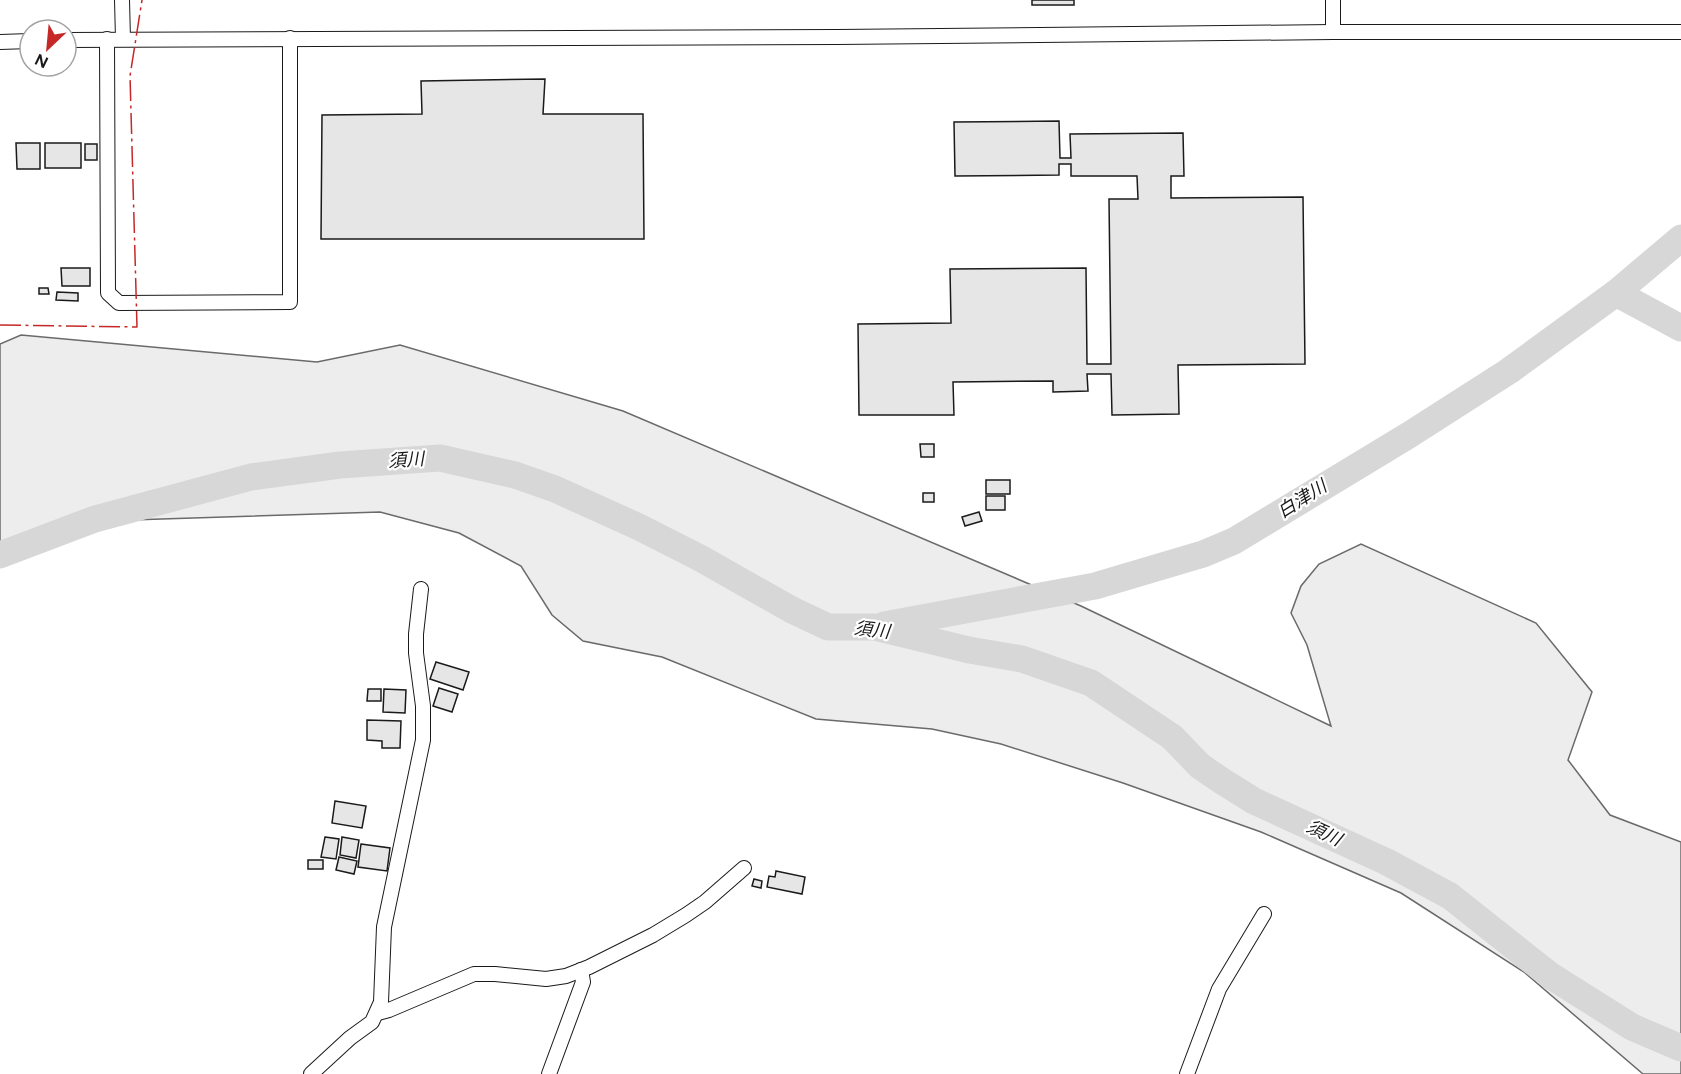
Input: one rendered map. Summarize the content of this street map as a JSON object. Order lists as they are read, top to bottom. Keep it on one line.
{"water":["須川","白津川"],"north":"bottom left"}
